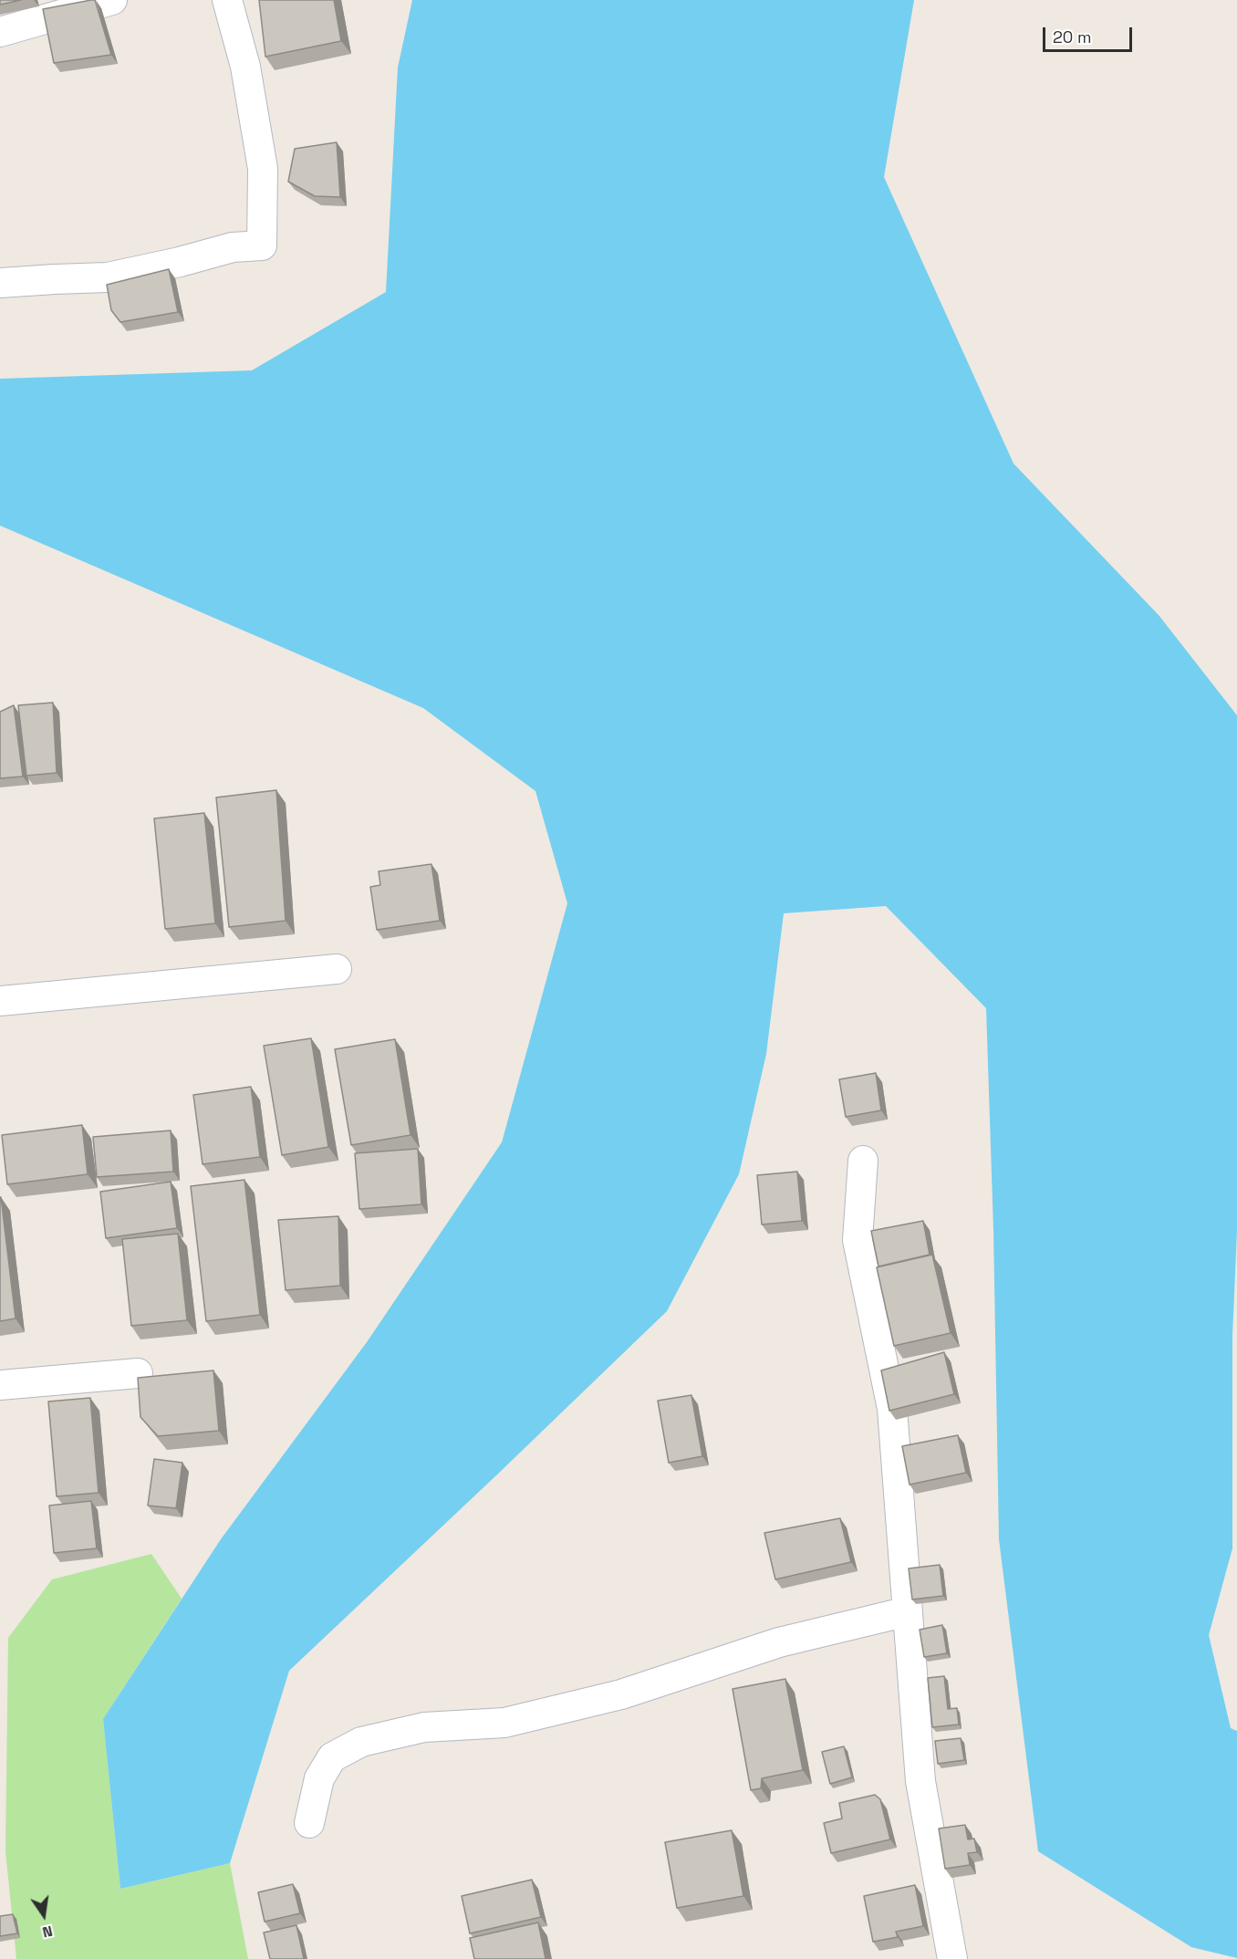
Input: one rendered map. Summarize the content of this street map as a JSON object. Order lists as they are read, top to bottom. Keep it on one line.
{"scale_bar":"20 m","north":"bottom"}
